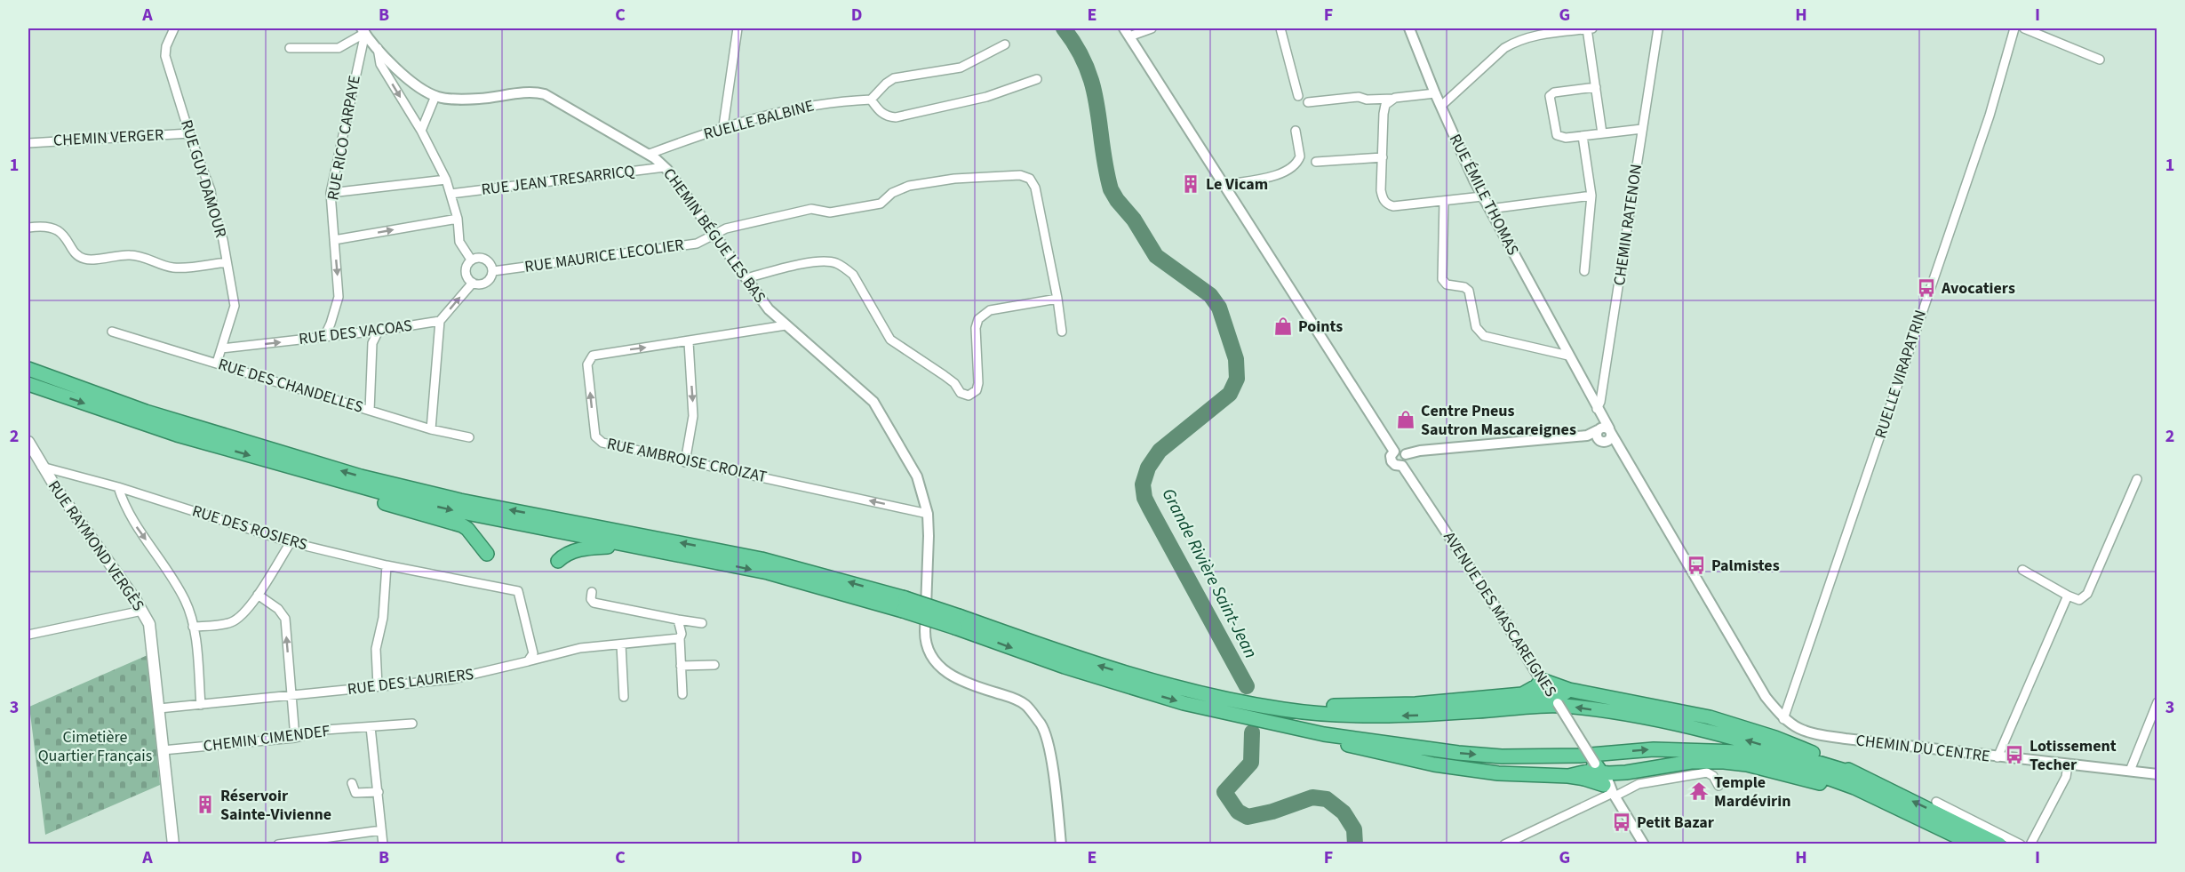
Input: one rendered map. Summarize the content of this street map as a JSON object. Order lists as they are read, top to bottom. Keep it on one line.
{"streets":{"main road":["RUE RAYMOND VERGÈS"],"street":["RUELLE BALBINE","CHEMIN VERGER","RUE RICO CARPAYE","RUE GUY DAMOUR","RUE JEAN TRESARRICQ","RUE ÉMILE THOMAS","CHEMIN RATENON","CHEMIN BÉGUE LES BAS","RUE MAURICE LECOLIER","RUE DES VACOAS","RUELLE VIRAPATRIN","RUE DES CHANDELLES","RUE AMBROISE CROIZAT","RUE DES ROSIERS","AVENUE DES MASCAREIGNES","RUE DES LAURIERS","CHEMIN CIMENDEF","CHEMIN DU CENTRE"]},"crossings":[["RUELLE BALBINE","CHEMIN BÉGUE LES BAS"],["CHEMIN VERGER","RUE GUY DAMOUR"],["RUE RICO CARPAYE","CHEMIN BÉGUE LES BAS"],["RUE RICO CARPAYE","RUE DES VACOAS"],["RUE GUY DAMOUR","RUE DES VACOAS"],["RUE GUY DAMOUR","RUE DES CHANDELLES"],["RUE JEAN TRESARRICQ","CHEMIN BÉGUE LES BAS"],["RUE ÉMILE THOMAS","CHEMIN RATENON"],["CHEMIN BÉGUE LES BAS","RUE MAURICE LECOLIER"],["CHEMIN BÉGUE LES BAS","RUE AMBROISE CROIZAT"],["RUELLE VIRAPATRIN","CHEMIN DU CENTRE"],["RUE DES ROSIERS","RUE RAYMOND VERGÈS"],["RUE DES ROSIERS","RUE DES LAURIERS"],["RUE RAYMOND VERGÈS","RUE DES LAURIERS"],["RUE RAYMOND VERGÈS","CHEMIN CIMENDEF"]],"one_way":["RUE DES VACOAS"],"water":["Grande Rivière Saint-Jean"],"parks":["Cimetière Quartier Français"],"places":{"building":["Le Vicam","Réservoir Sainte-Vivienne"],"bus stop":["Avocatiers","Palmistes","Lotissement Techer","Petit Bazar"],"shop":["Points","Centre Pneus Sautron Mascareignes"],"temple":["Temple Mardévirin"]},"grid":{"columns":["A","B","C","D","E","F","G","H","I"],"rows":["1","2","3"]}}
